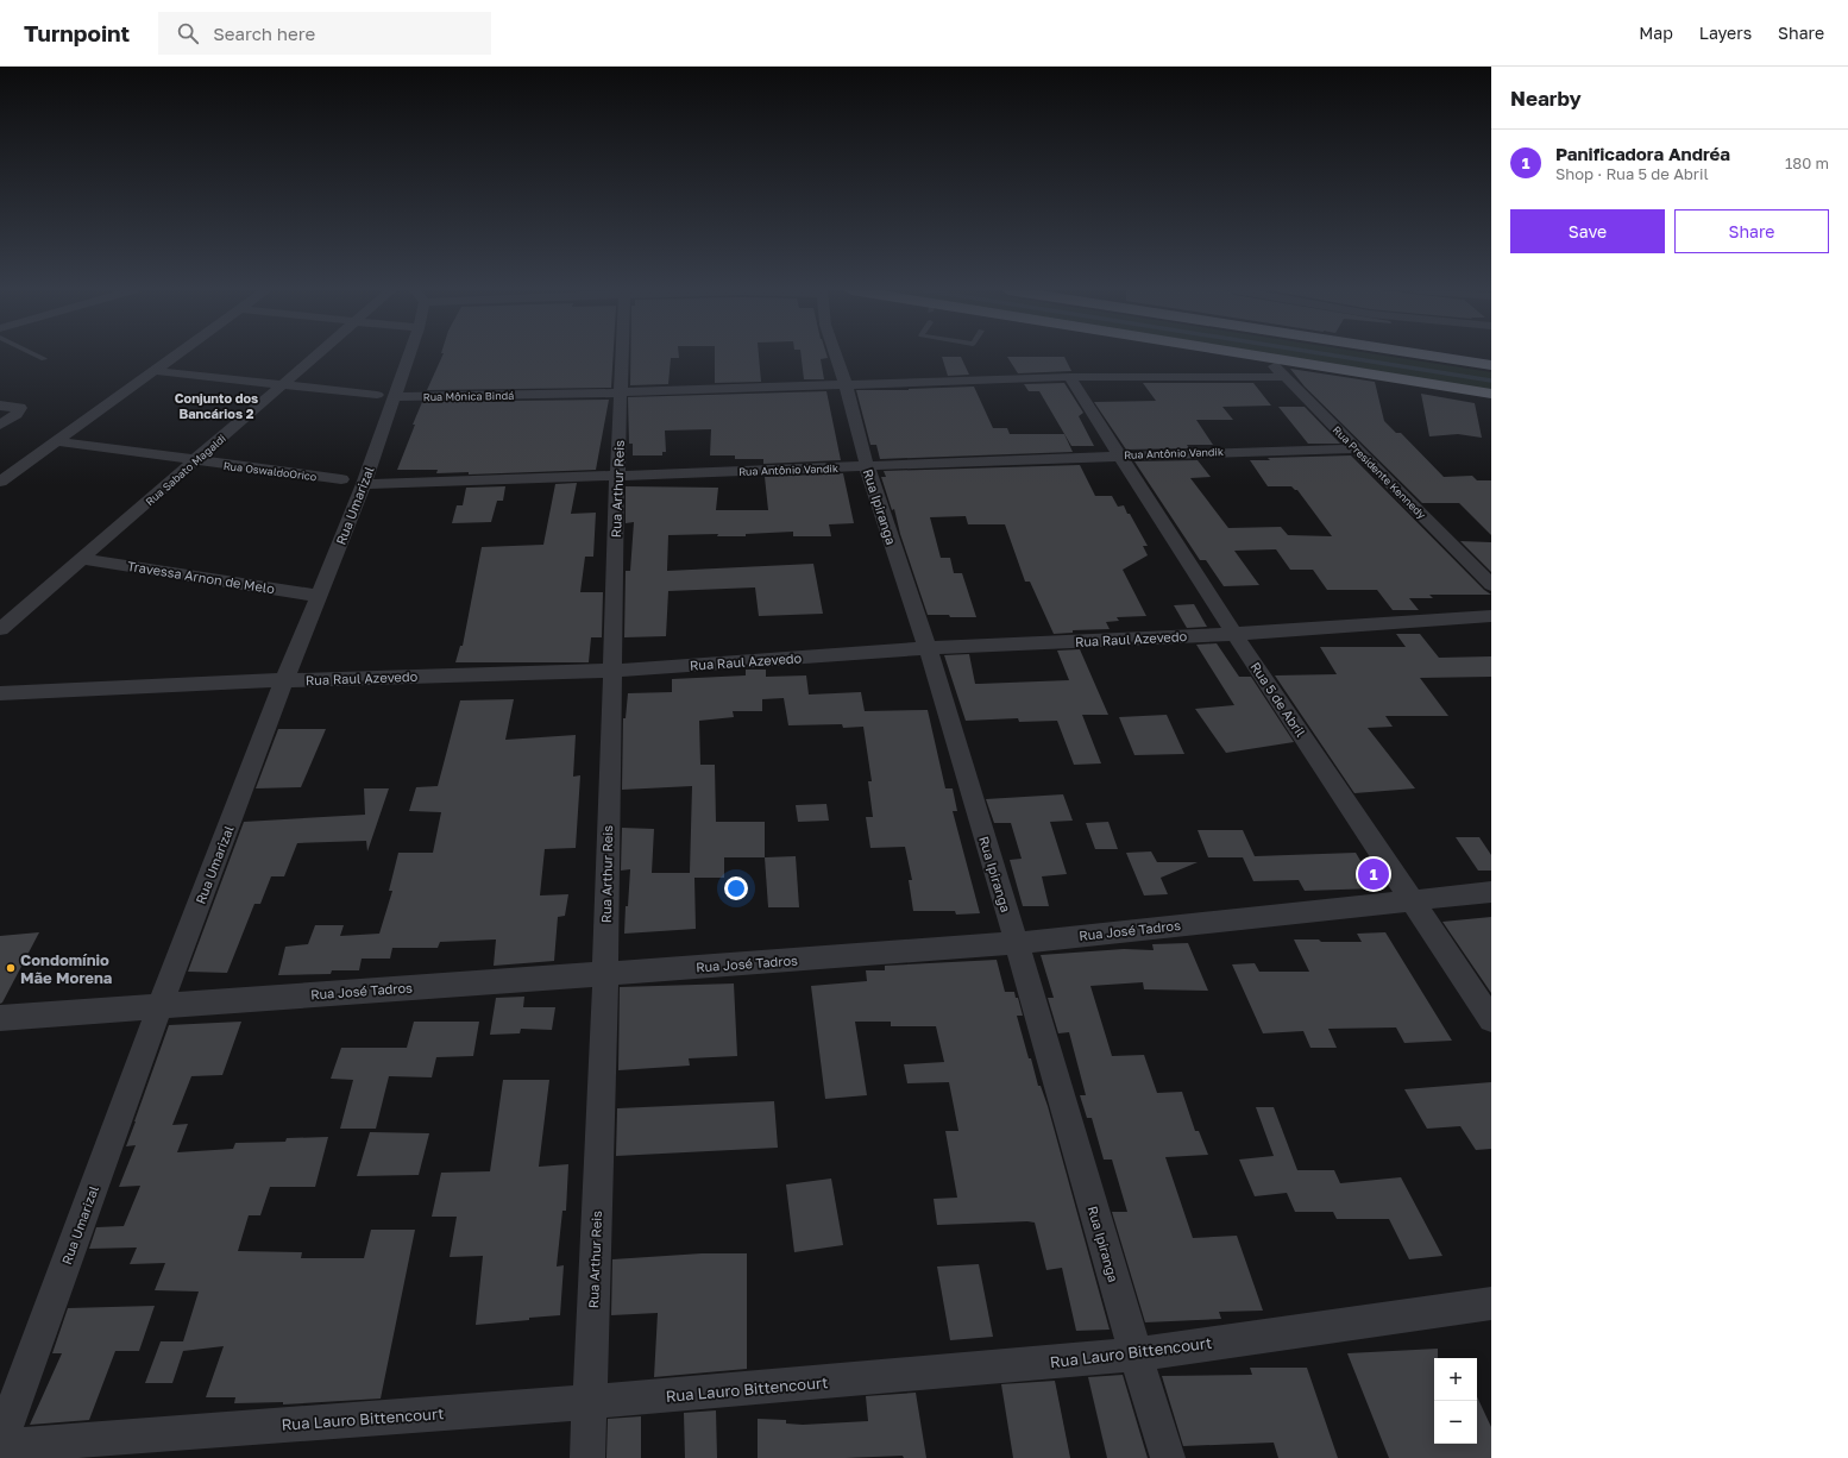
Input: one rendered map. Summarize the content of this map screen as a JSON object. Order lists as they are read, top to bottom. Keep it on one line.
{"streets":{"street":["Rua Mônica Bindá","Rua Antônio Vandik","Rua Sabato Magaldi","Rua OswaldoOrico","Rua Presidente Kennedy","Rua Arthur Reis","Rua Umarizal","Rua Ipiranga","Travessa Arnon de Melo","Rua Raul Azevedo","Rua 5 de Abril","Rua José Tadros","Rua Lauro Bittencourt"]},"crossings":[["Rua Mônica Bindá","Rua Sabato Magaldi"],["Rua Mônica Bindá","Rua Presidente Kennedy"],["Rua Mônica Bindá","Rua Arthur Reis"],["Rua Mônica Bindá","Rua Umarizal"],["Rua Mônica Bindá","Rua Ipiranga"],["Rua Mônica Bindá","Rua 5 de Abril"],["Rua Antônio Vandik","Rua Presidente Kennedy"],["Rua Antônio Vandik","Rua Arthur Reis"],["Rua Antônio Vandik","Rua Umarizal"],["Rua Antônio Vandik","Rua Ipiranga"],["Rua Antônio Vandik","Rua 5 de Abril"],["Rua Sabato Magaldi","Rua OswaldoOrico"],["Rua Sabato Magaldi","Travessa Arnon de Melo"],["Rua Arthur Reis","Rua Raul Azevedo"],["Rua Arthur Reis","Rua José Tadros"],["Rua Arthur Reis","Rua Lauro Bittencourt"],["Rua Umarizal","Travessa Arnon de Melo"],["Rua Umarizal","Rua Raul Azevedo"],["Rua Umarizal","Rua José Tadros"],["Rua Umarizal","Rua Lauro Bittencourt"],["Rua Ipiranga","Rua Raul Azevedo"],["Rua Ipiranga","Rua José Tadros"],["Rua Ipiranga","Rua Lauro Bittencourt"],["Rua Raul Azevedo","Rua 5 de Abril"],["Rua 5 de Abril","Rua José Tadros"]],"districts":["Conjunto dos Bancários 2"],"places":["Condomínio Mãe Morena"],"page":{"header":"Turnpoint","search":"Search here","nav":["Map","Layers","Share"],"heading":"Nearby","list":[{"mark":"1","name":"Panificadora Andréa","note":"Shop · Rua 5 de Abril","value":"180 m"}],"buttons":["Save","Share"],"pins":"1","map_buttons":["+","−"]}}
